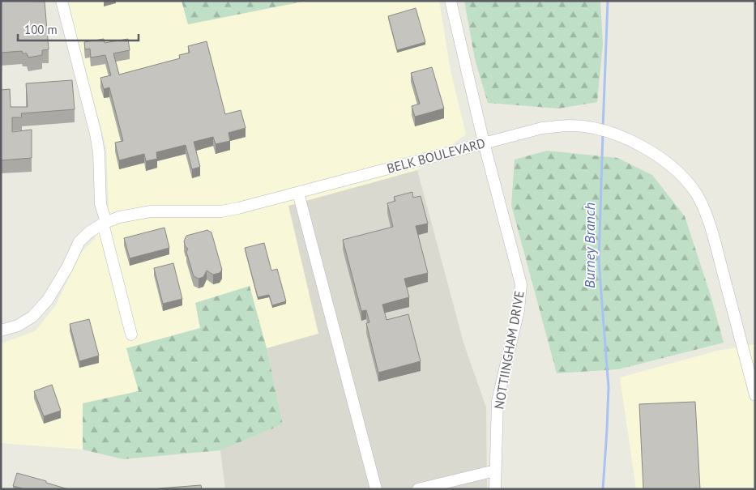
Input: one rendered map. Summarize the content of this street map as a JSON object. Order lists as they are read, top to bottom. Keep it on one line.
{"streets":{"street":["BELK BOULEVARD","NOTTIINGHAM DRIVE"]},"crossings":[["BELK BOULEVARD","NOTTIINGHAM DRIVE"]],"water":["Burney Branch"],"scale_bar":"100 m"}
